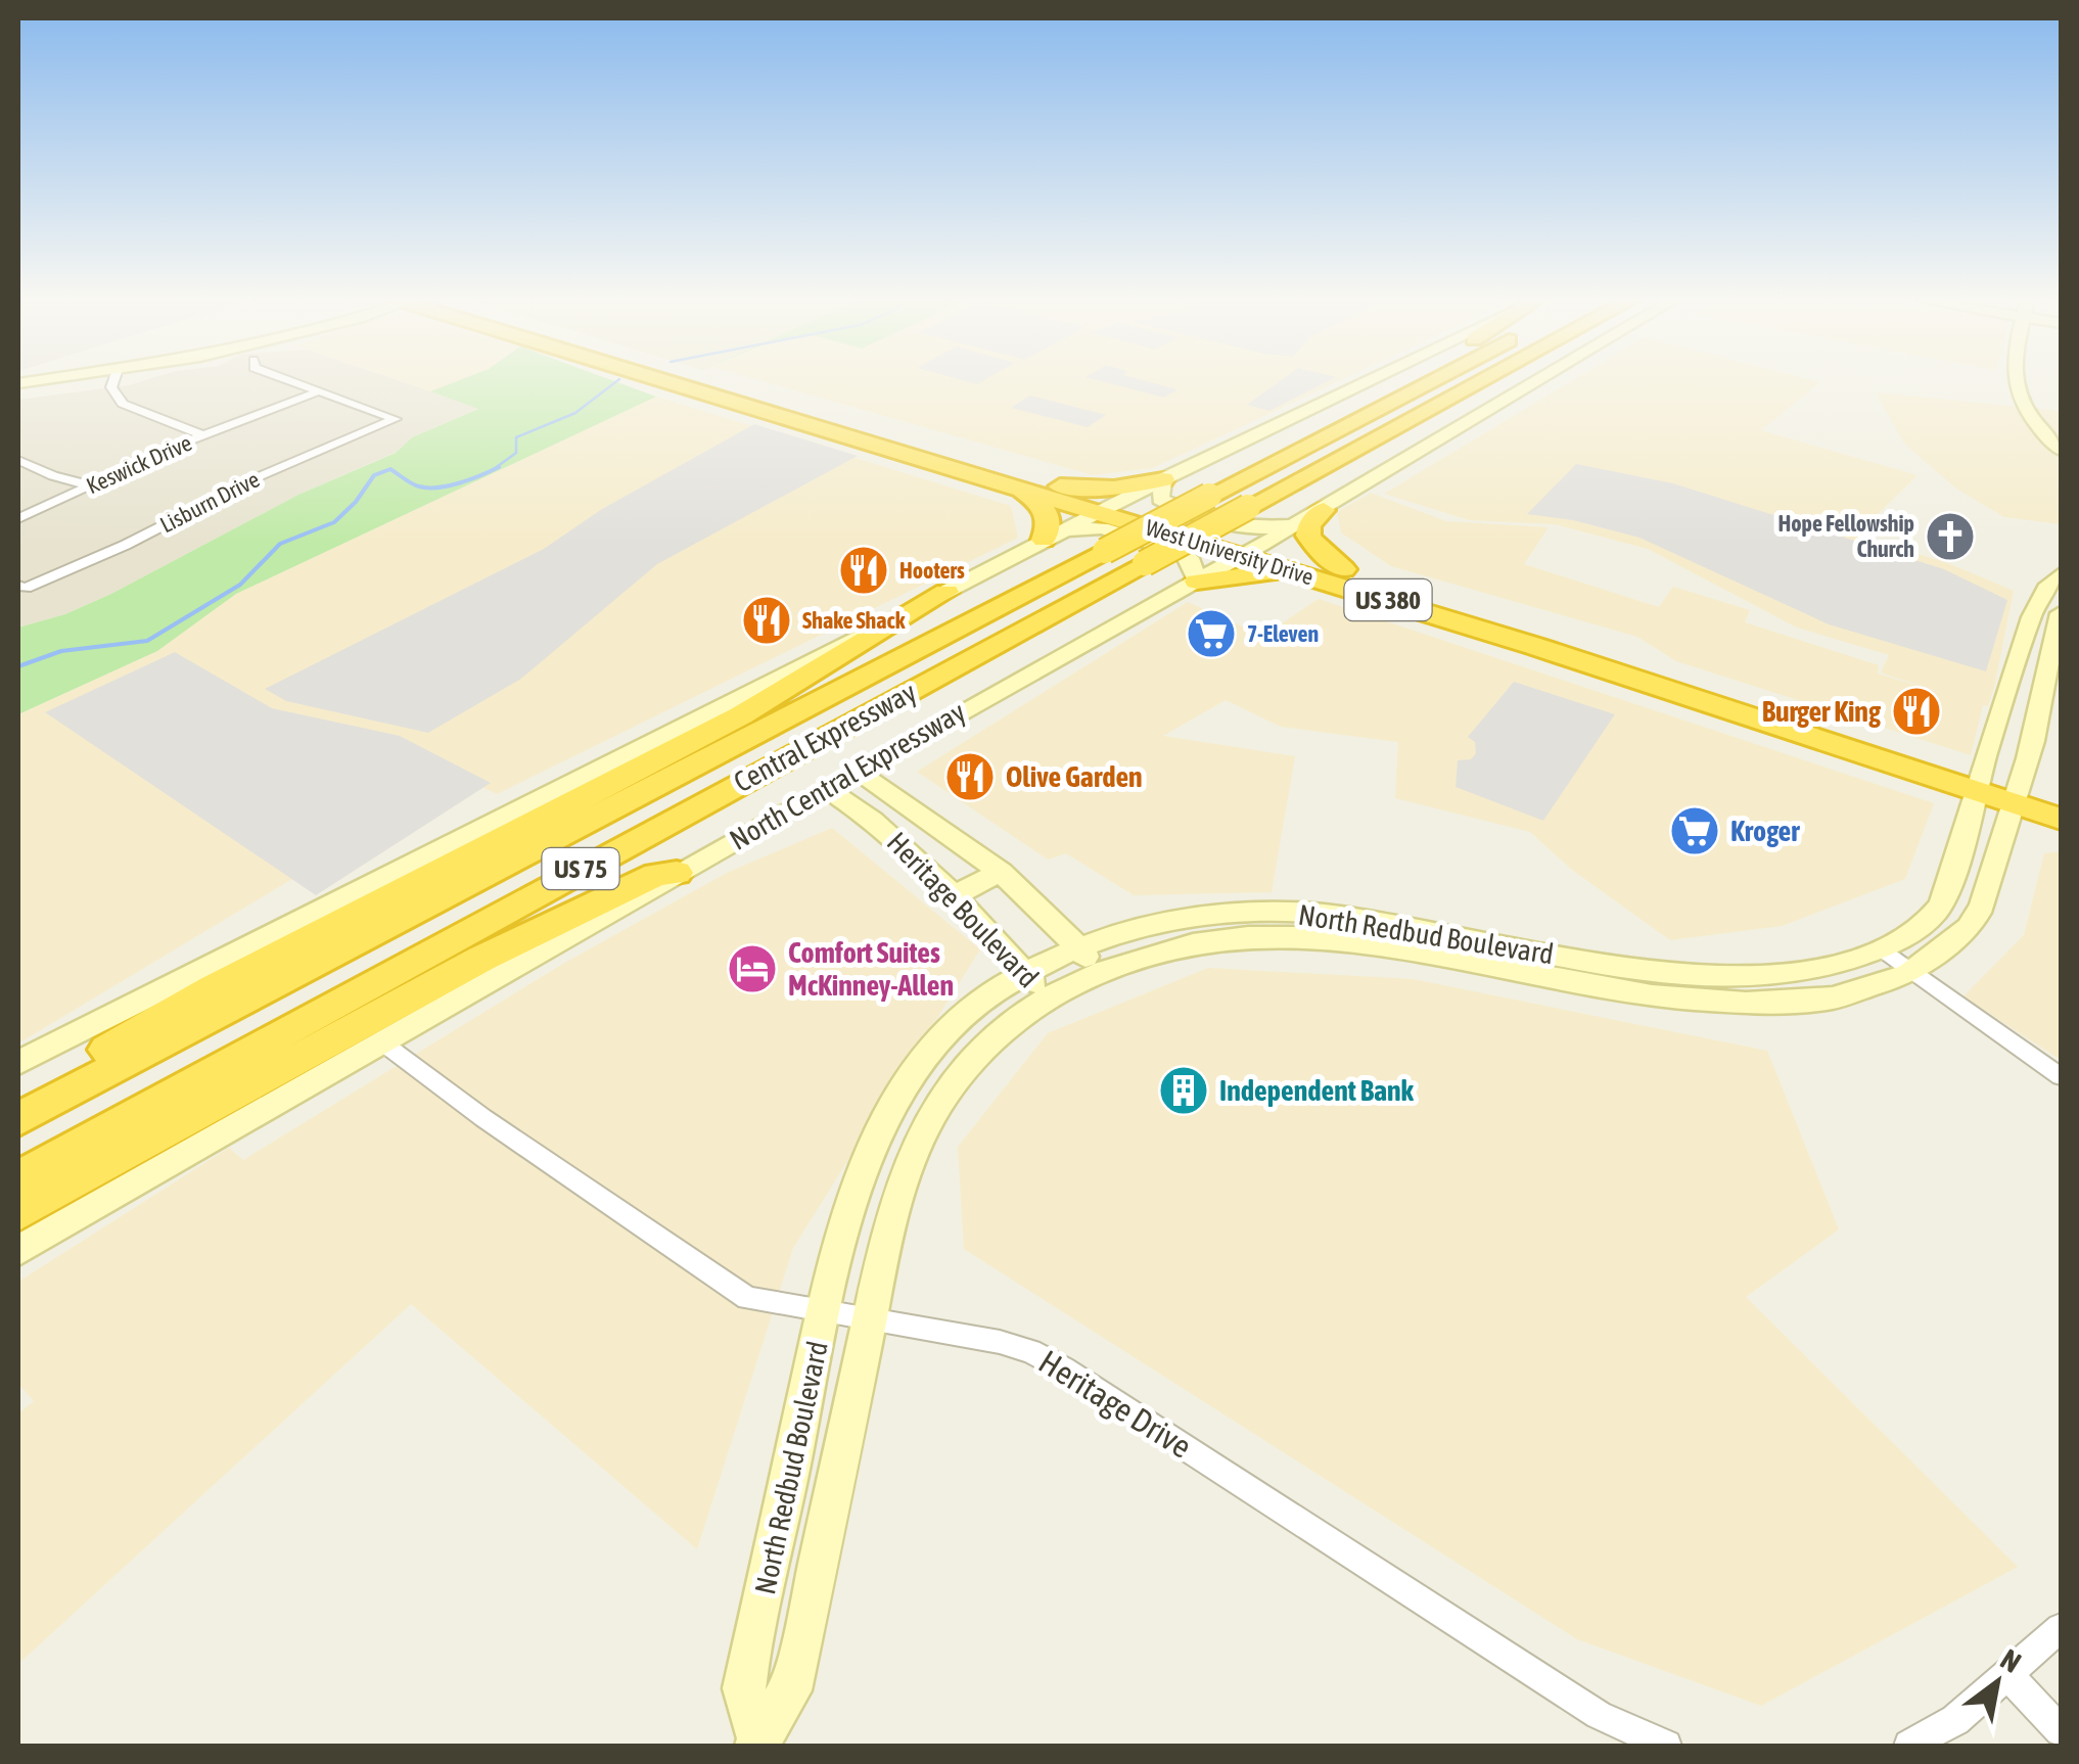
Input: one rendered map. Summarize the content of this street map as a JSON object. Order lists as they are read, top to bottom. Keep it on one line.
{"streets":{"highway":["West University Drive","US 380","Central Expressway","US 75"],"street":["Keswick Drive","Lisburn Drive","North Central Expressway","Heritage Boulevard","North Redbud Boulevard","Heritage Drive"]},"crossings":[["Keswick Drive","Lisburn Drive"],["West University Drive","North Central Expressway"],["West University Drive","North Redbud Boulevard"],["North Central Expressway","Heritage Boulevard"],["North Central Expressway","Heritage Drive"],["Heritage Boulevard","North Redbud Boulevard"],["North Redbud Boulevard","Heritage Drive"]],"places":{"church":["Hope Fellowship Church"],"restaurant":["Hooters","Shake Shack","Burger King","Olive Garden"],"supermarket":["7-Eleven","Kroger"],"hotel":["Comfort Suites McKinney-Allen"],"building":["Independent Bank"]},"north":"top right"}
